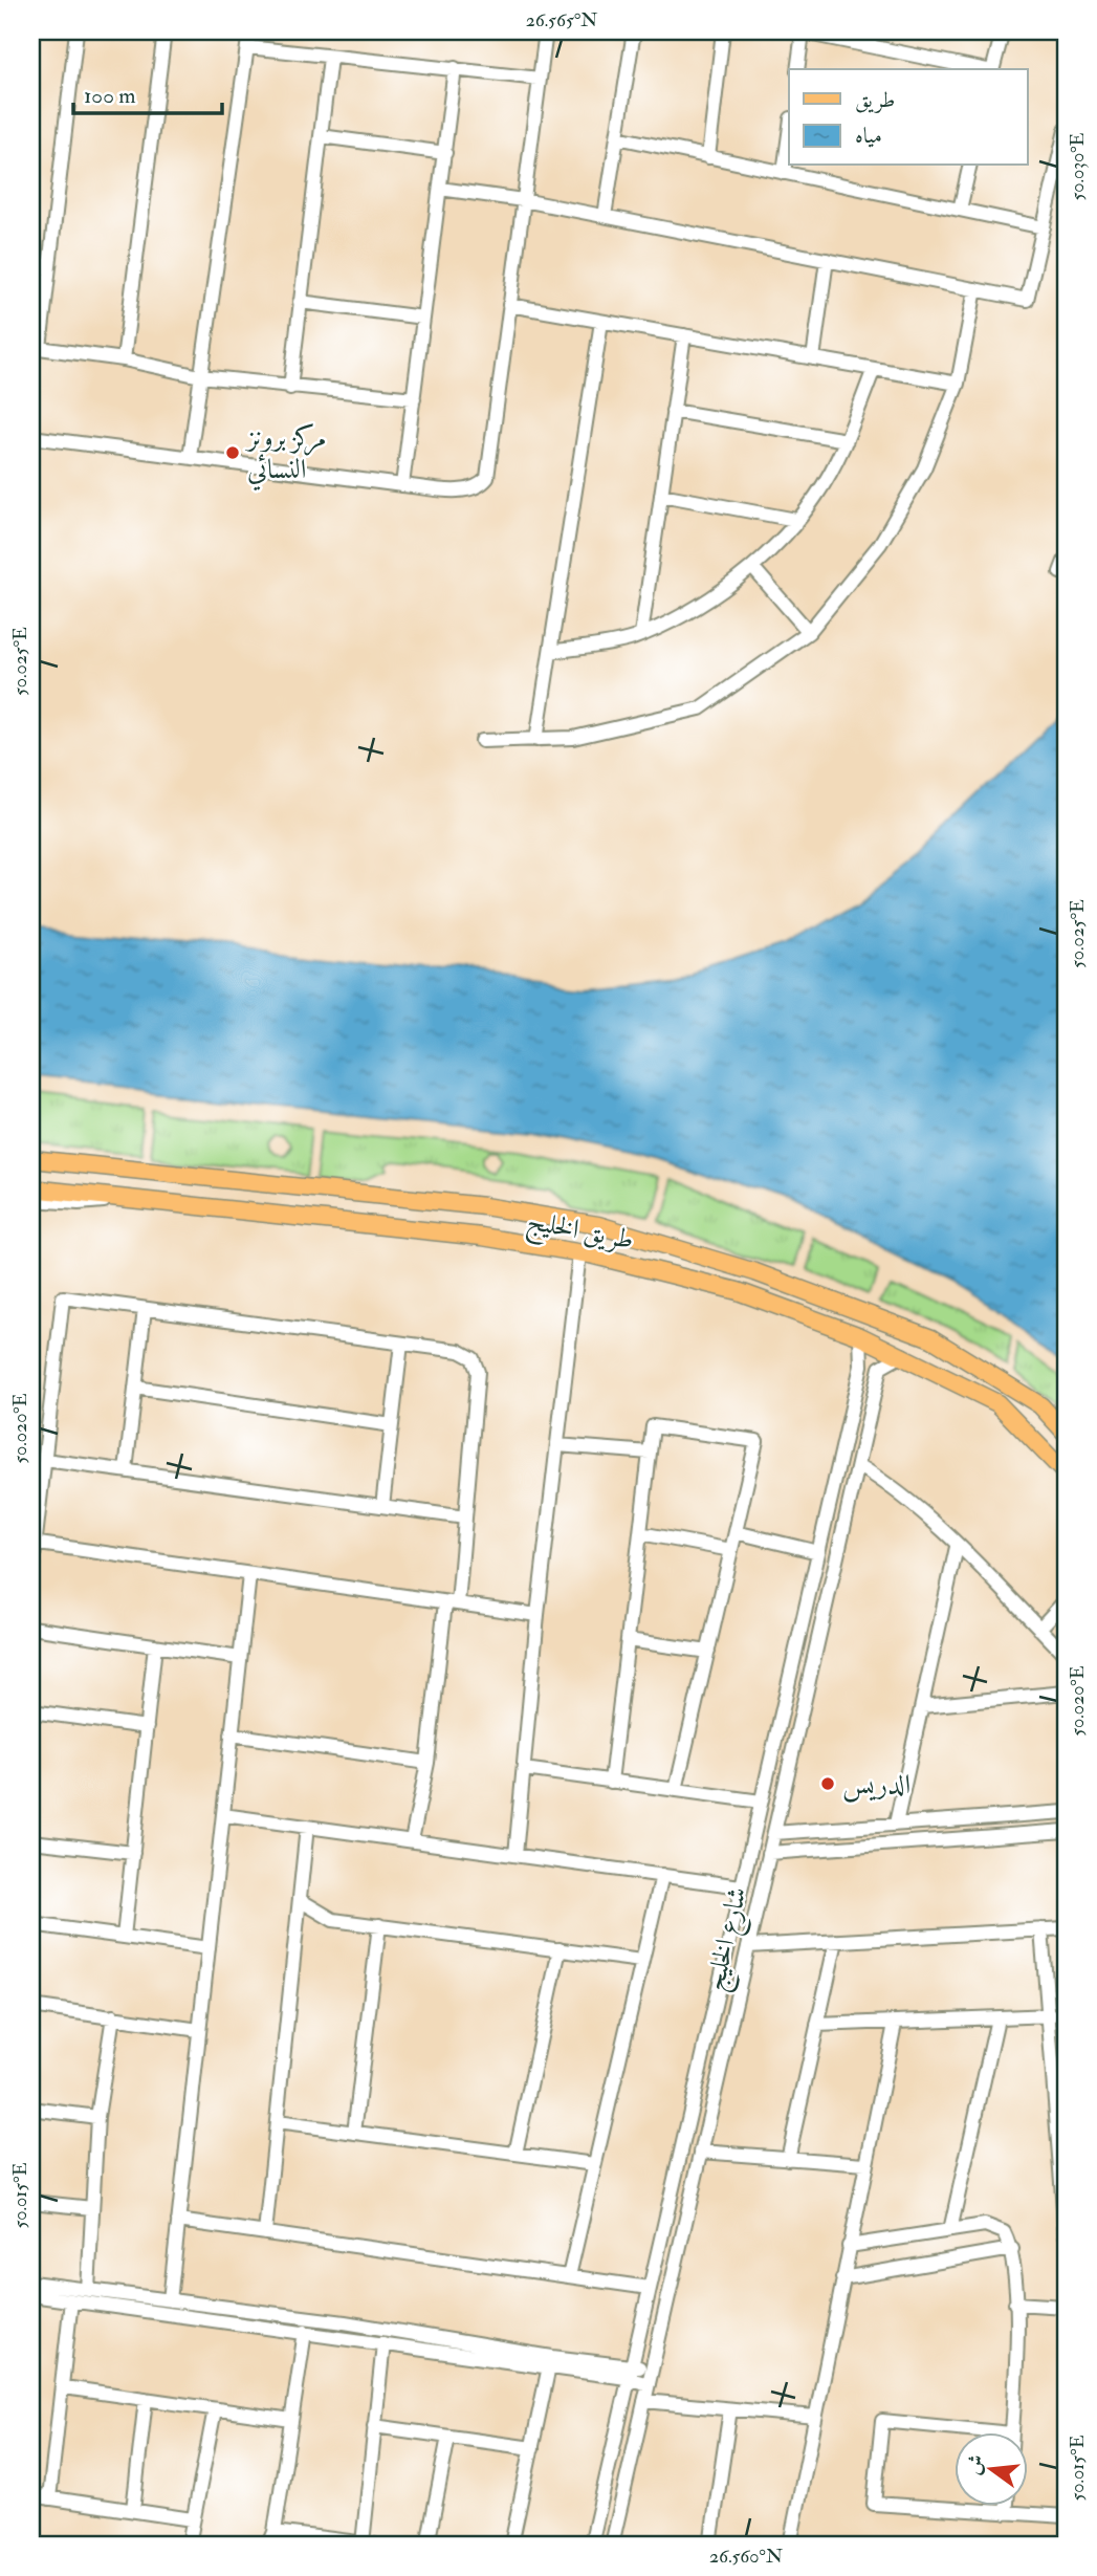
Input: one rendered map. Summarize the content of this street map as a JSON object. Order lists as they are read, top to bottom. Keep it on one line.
{"streets":{"main road":["طريق الخليج"],"street":["شارع الخليج"]},"crossings":[["طريق الخليج","شارع الخليج"]],"places":["مركز برونز النسائي","الدريس"],"legend":["طريق","مياه"],"scale_bar":"100 m","north":"left","coordinates":["26.565°N","50.030°E","50.025°E","50.020°E","50.015°E","26.560°N"]}
